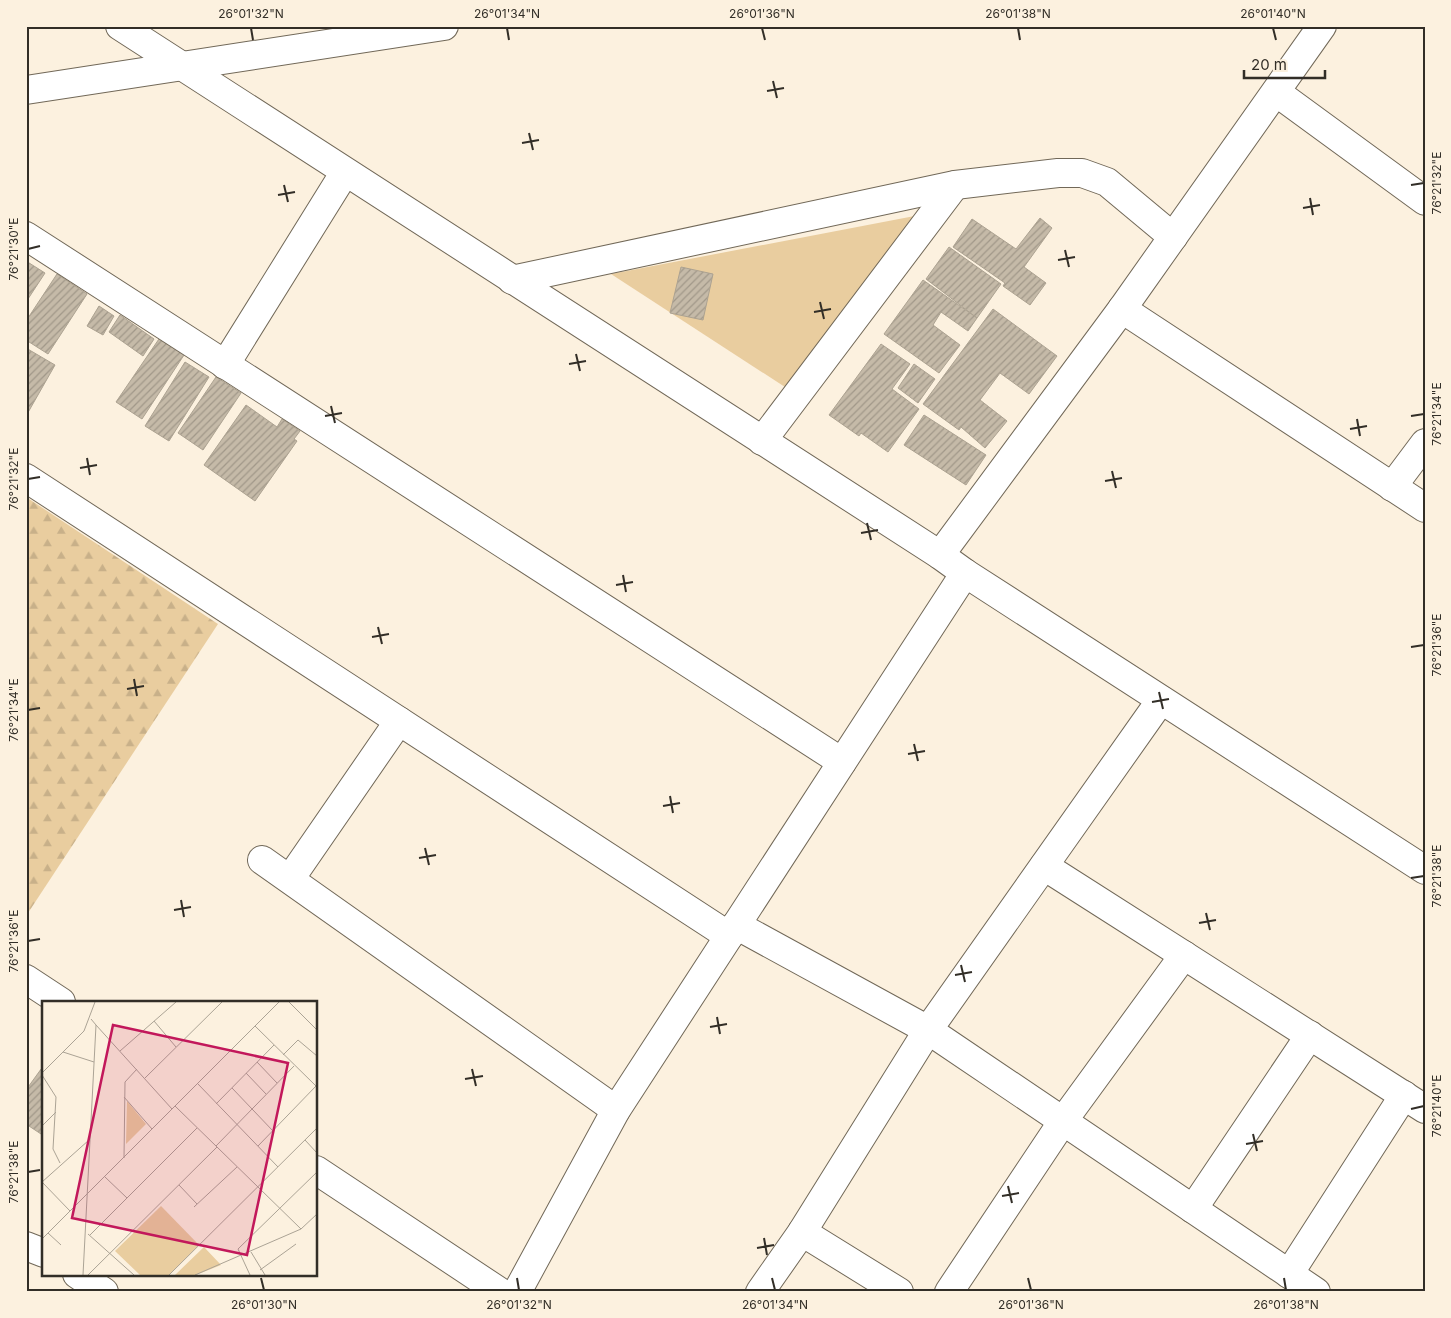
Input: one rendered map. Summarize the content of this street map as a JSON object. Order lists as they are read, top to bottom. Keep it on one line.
{"scale_bar":"20 m","coordinates":["26°01'32\"N","26°01'34\"N","26°01'36\"N","26°01'38\"N","26°01'40\"N","76°21'32\"E","76°21'30\"E","76°21'34\"E","76°21'36\"E","76°21'38\"E","76°21'40\"E","26°01'30\"N"]}
